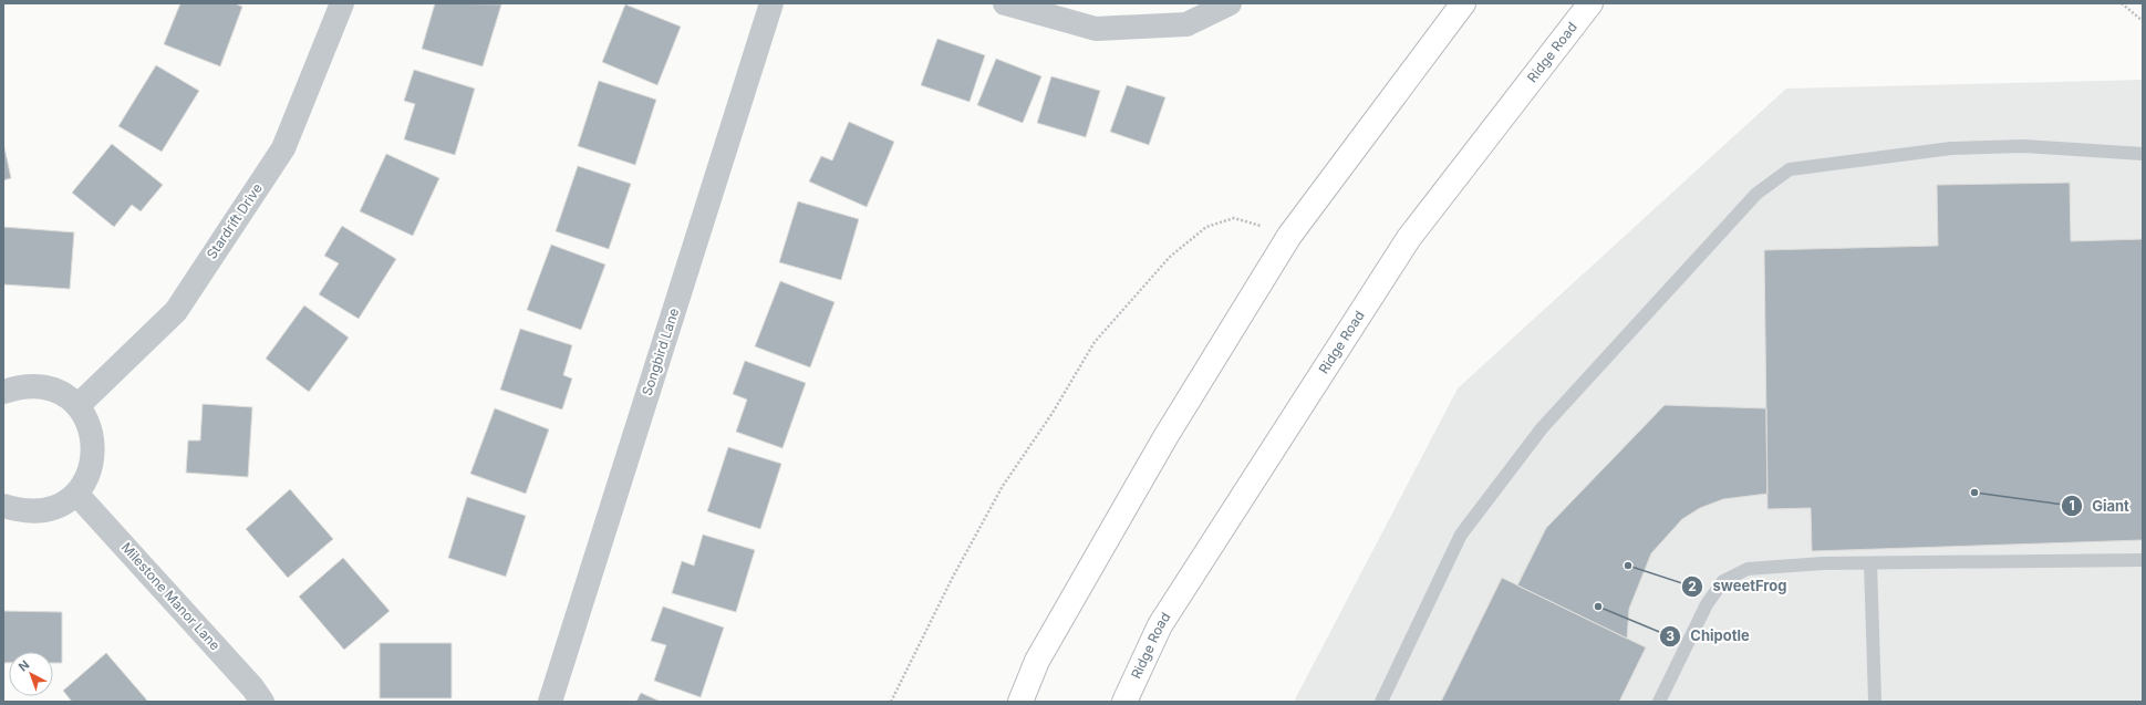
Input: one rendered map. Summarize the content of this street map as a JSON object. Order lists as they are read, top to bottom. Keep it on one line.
{"streets":{"highway":["Ridge Road"],"street":["Stardrift Drive","Songbird Lane","Milestone Manor Lane"]},"places":["Giant","sweetFrog","Chipotle"],"north":"top left"}
